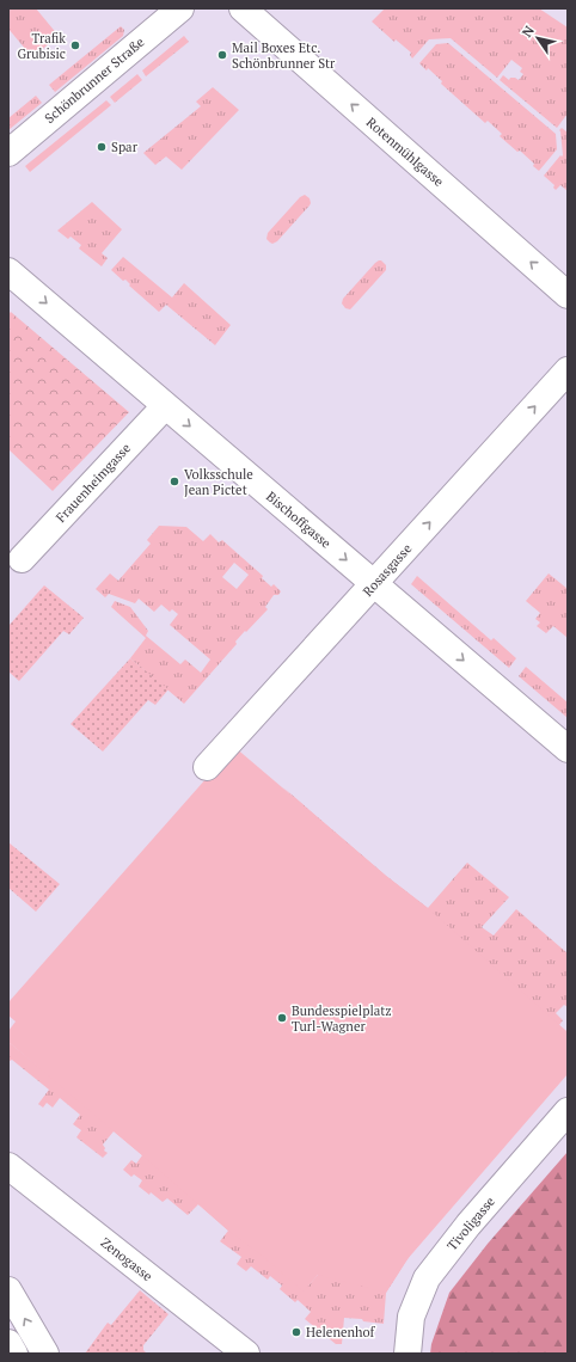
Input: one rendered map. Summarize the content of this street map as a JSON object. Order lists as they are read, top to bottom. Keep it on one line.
{"streets":{"street":["Schönbrunner Straße","Rotenmühlgasse","Frauenheimgasse","Bischoffgasse","Rosasgasse","Tivoligasse","Zenogasse"]},"crossings":[["Frauenheimgasse","Bischoffgasse"],["Bischoffgasse","Rosasgasse"]],"one_way":["Rotenmühlgasse","Bischoffgasse","Rosasgasse"],"places":["Trafik Grubisic","Mail Boxes Etc. Schönbrunner Str","Spar","Volksschule Jean Pictet","Bundesspielplatz Turl-Wagner","Helenenhof"],"north":"top left"}
